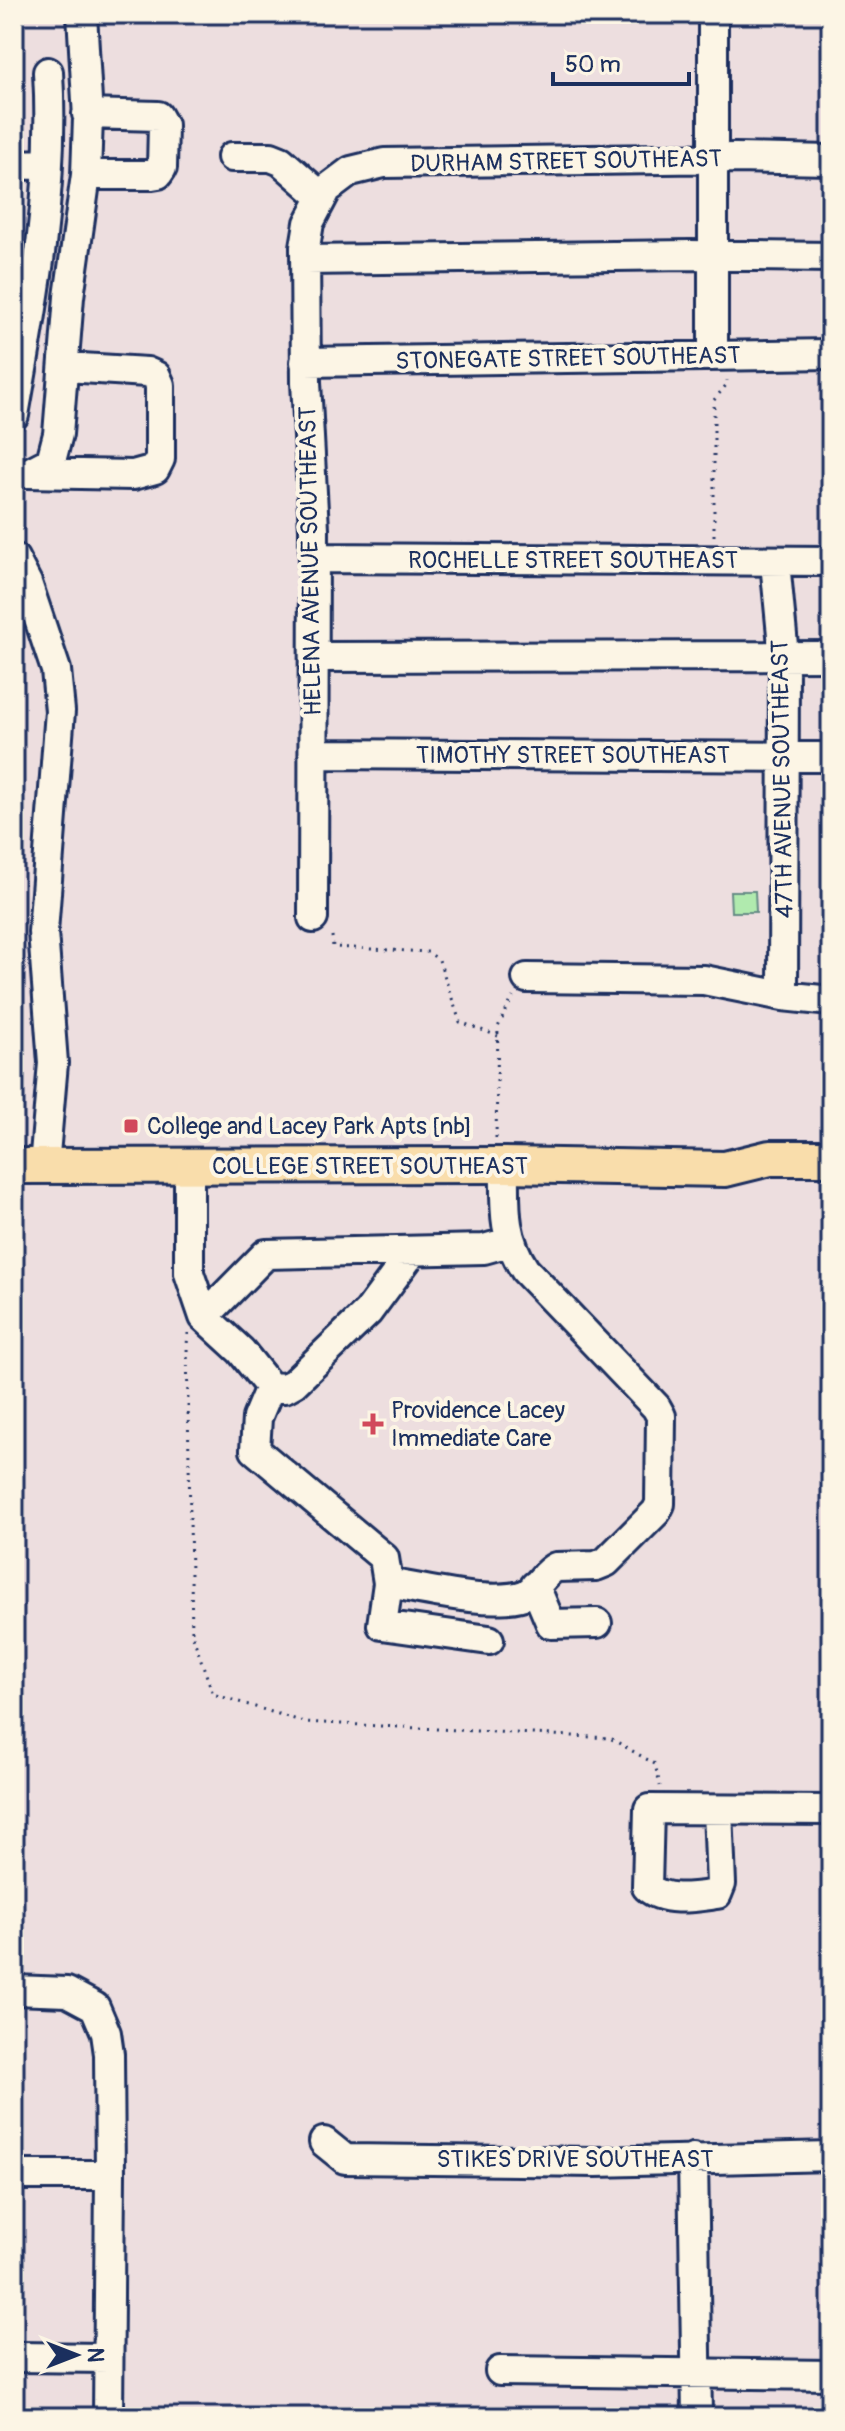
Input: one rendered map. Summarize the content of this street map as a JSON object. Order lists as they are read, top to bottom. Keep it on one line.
{"streets":{"main road":["COLLEGE STREET SOUTHEAST"],"street":["DURHAM STREET SOUTHEAST","STONEGATE STREET SOUTHEAST","ROCHELLE STREET SOUTHEAST","HELENA AVENUE SOUTHEAST","TIMOTHY STREET SOUTHEAST","47TH AVENUE SOUTHEAST","STIKES DRIVE SOUTHEAST"]},"crossings":[["DURHAM STREET SOUTHEAST","HELENA AVENUE SOUTHEAST"],["STONEGATE STREET SOUTHEAST","HELENA AVENUE SOUTHEAST"],["ROCHELLE STREET SOUTHEAST","HELENA AVENUE SOUTHEAST"],["ROCHELLE STREET SOUTHEAST","47TH AVENUE SOUTHEAST"],["HELENA AVENUE SOUTHEAST","TIMOTHY STREET SOUTHEAST"],["TIMOTHY STREET SOUTHEAST","47TH AVENUE SOUTHEAST"]],"places":{"transit":["College and Lacey Park Apts [nb]"],"health":["Providence Lacey Immediate Care"]},"scale_bar":"50 m","north":"right"}
